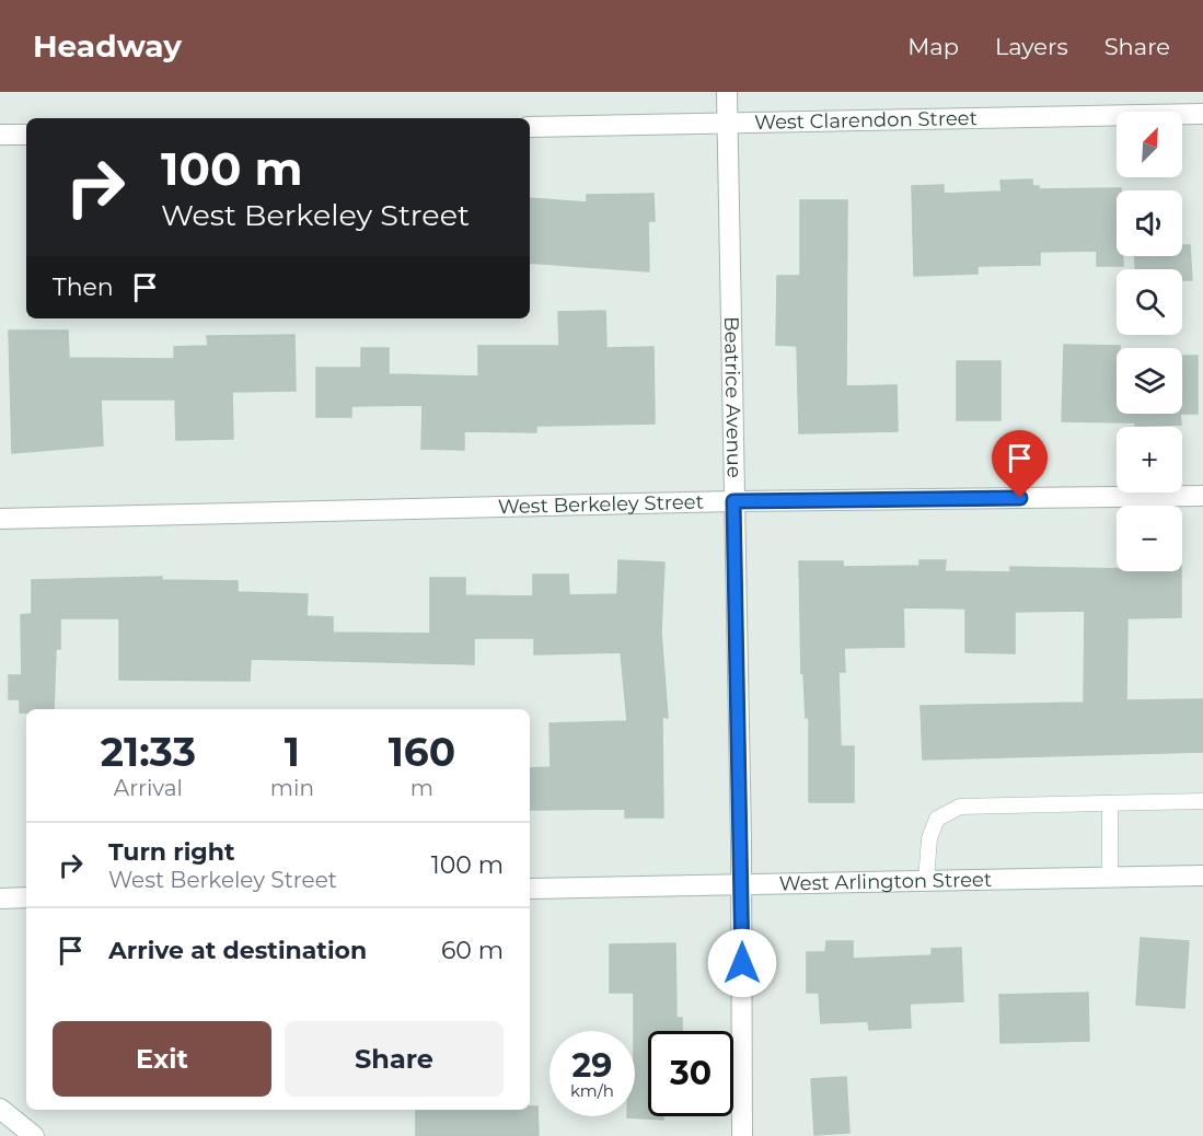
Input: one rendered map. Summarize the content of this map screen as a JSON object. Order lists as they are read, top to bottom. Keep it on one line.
{"streets":{"street":["West Clarendon Street","Beatrice Avenue","West Berkeley Street","West Arlington Street"]},"crossings":[["West Clarendon Street","Beatrice Avenue"],["Beatrice Avenue","West Berkeley Street"],["Beatrice Avenue","West Arlington Street"]],"north":"top right","page":{"header":"Headway","nav":["Map","Layers","Share"],"map_buttons":["+","−"],"turn":["100 m","West Berkeley Street"],"then":"Then","eta":["21:33","Arrival","1","min","160","m"],"list":[{"name":"Turn right","note":"West Berkeley Street","value":"100 m"},{"name":"Arrive at destination","value":"60 m"}],"buttons":["Exit","Share"],"speed":"29 km/h","limit":"30"}}
